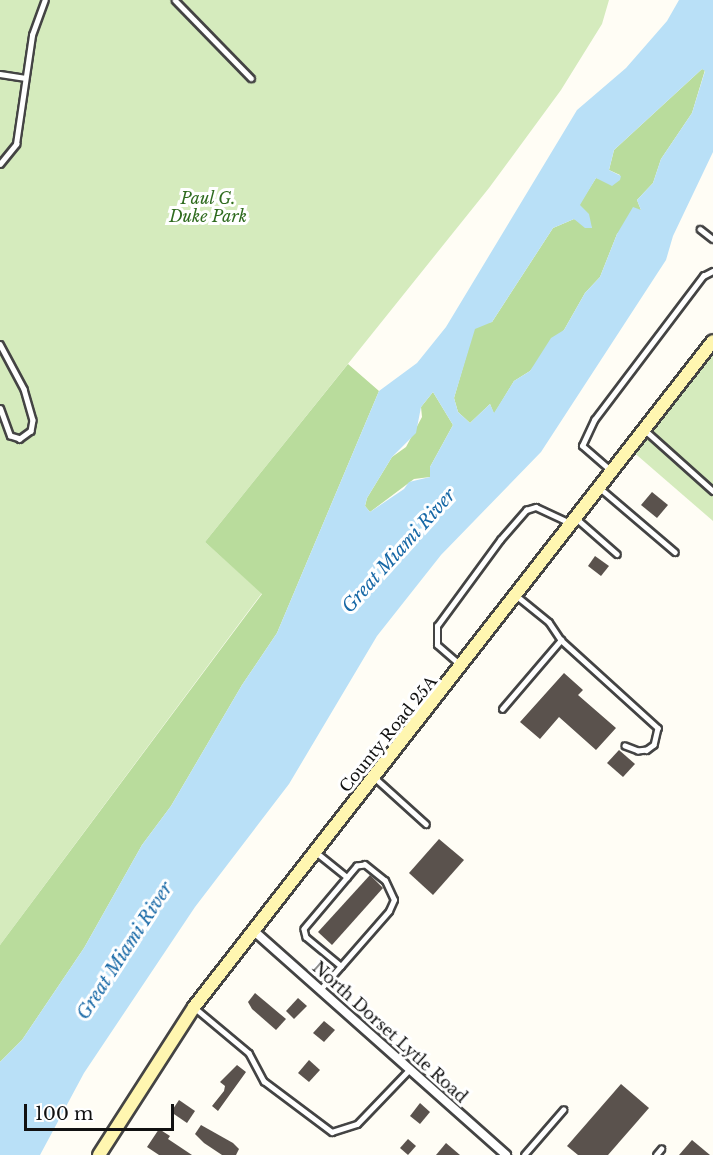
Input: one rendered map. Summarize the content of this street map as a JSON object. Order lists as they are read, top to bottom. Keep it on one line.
{"streets":{"main road":["County Road 25A"],"street":["North Dorset Lytle Road"]},"crossings":[["County Road 25A","North Dorset Lytle Road"]],"water":["Great Miami River"],"parks":["Paul G. Duke Park"],"scale_bar":"100 m"}
